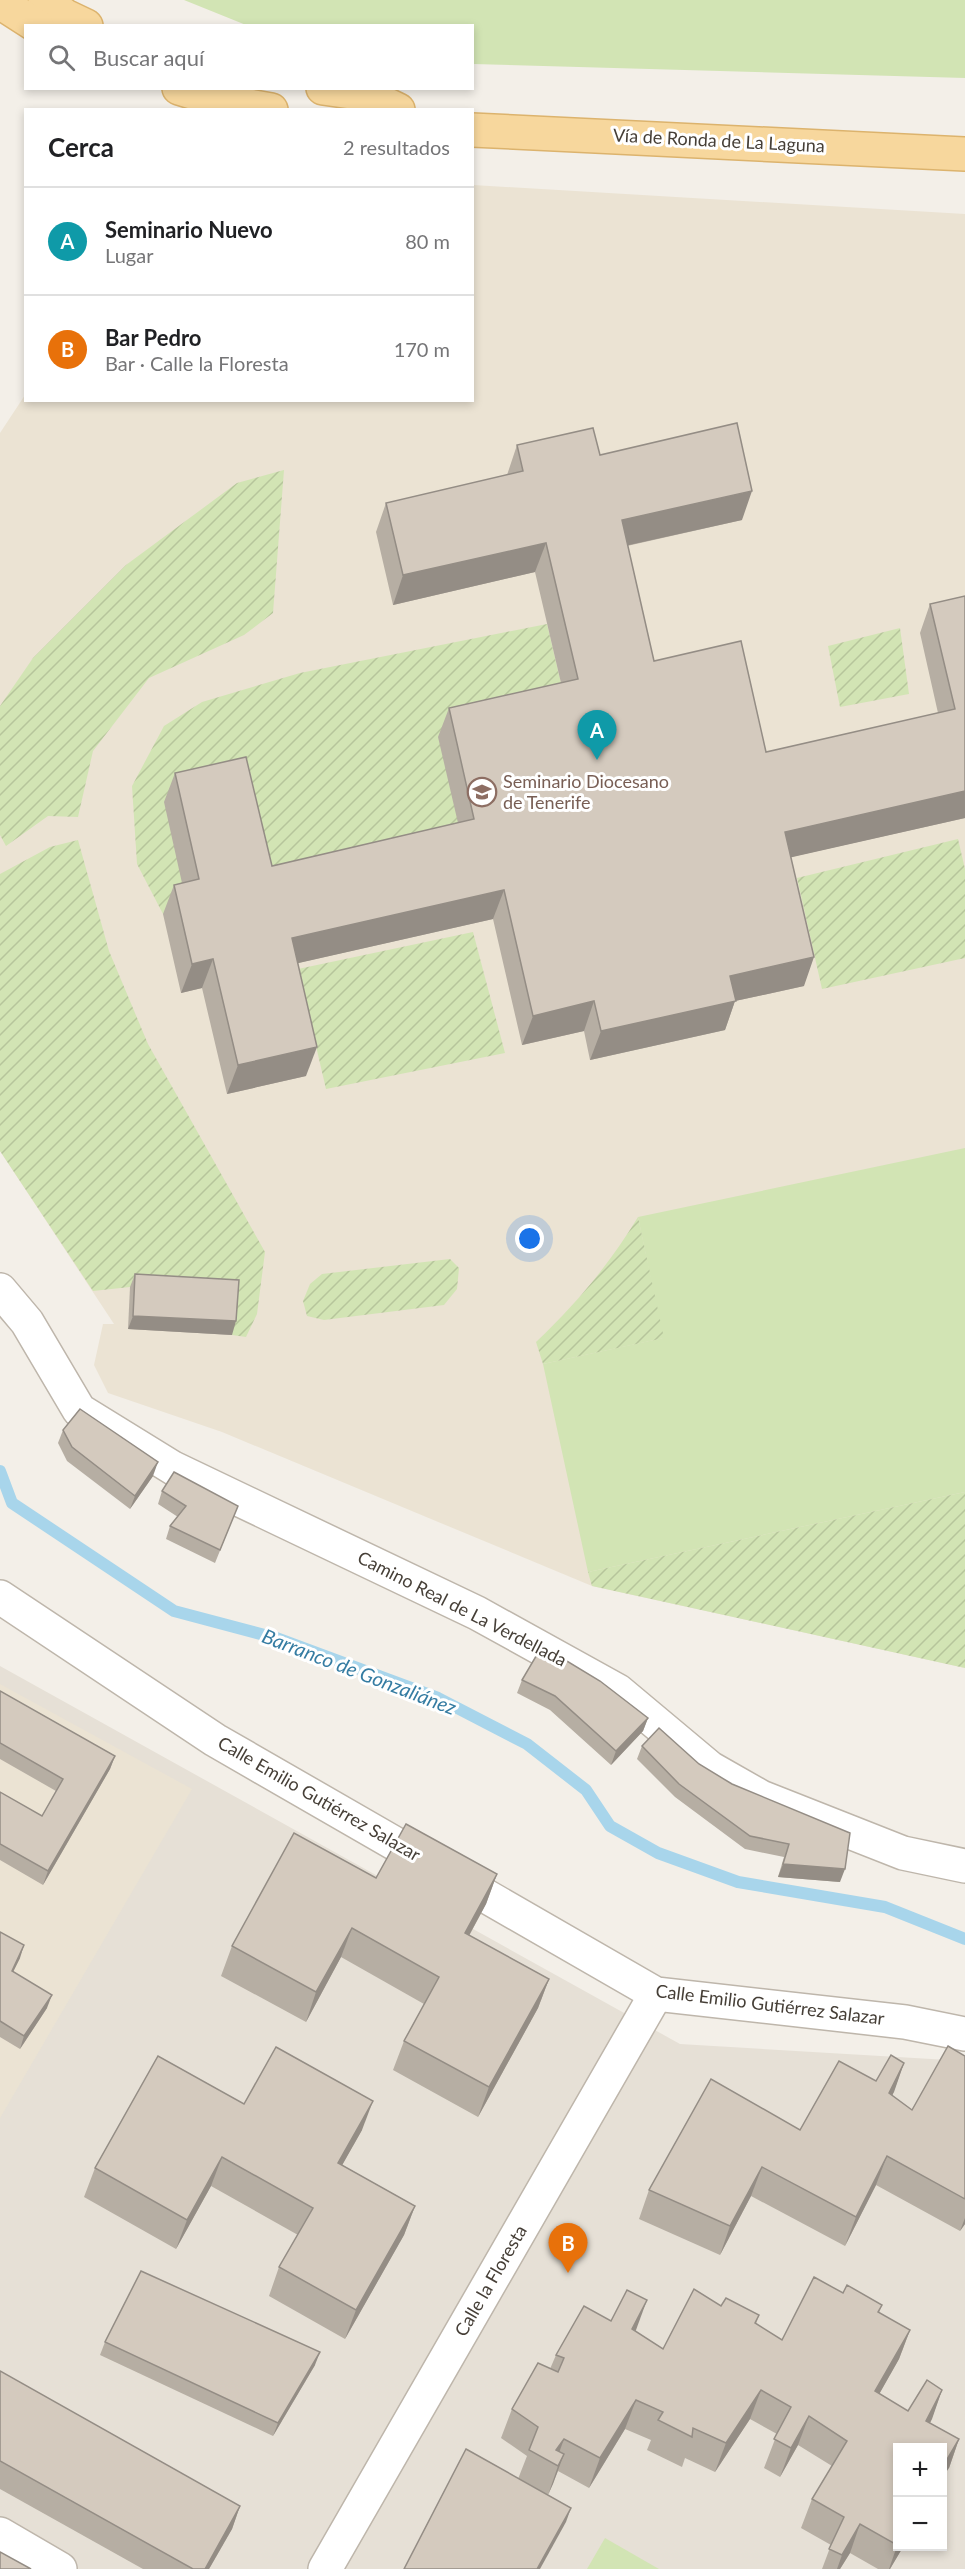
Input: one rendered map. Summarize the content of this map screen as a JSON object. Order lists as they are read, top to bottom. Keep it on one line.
{"streets":{"main road":["Vía de Ronda de La Laguna"],"street":["Camino Real de La Verdellada","Calle Emilio Gutiérrez Salazar","Calle la Floresta"]},"crossings":[["Calle Emilio Gutiérrez Salazar","Calle la Floresta"]],"water":["Barranco de Gonzaliánez"],"places":{"school or university":["Seminario Diocesano de Tenerife"]},"page":{"search":"Buscar aquí","heading":["Cerca","2 resultados"],"list":[{"mark":"A","name":"Seminario Nuevo","note":"Lugar","value":"80 m"},{"mark":"B","name":"Bar Pedro","note":"Bar · Calle la Floresta","value":"170 m"}],"pins":["A","B"],"map_buttons":["+","−"]}}
